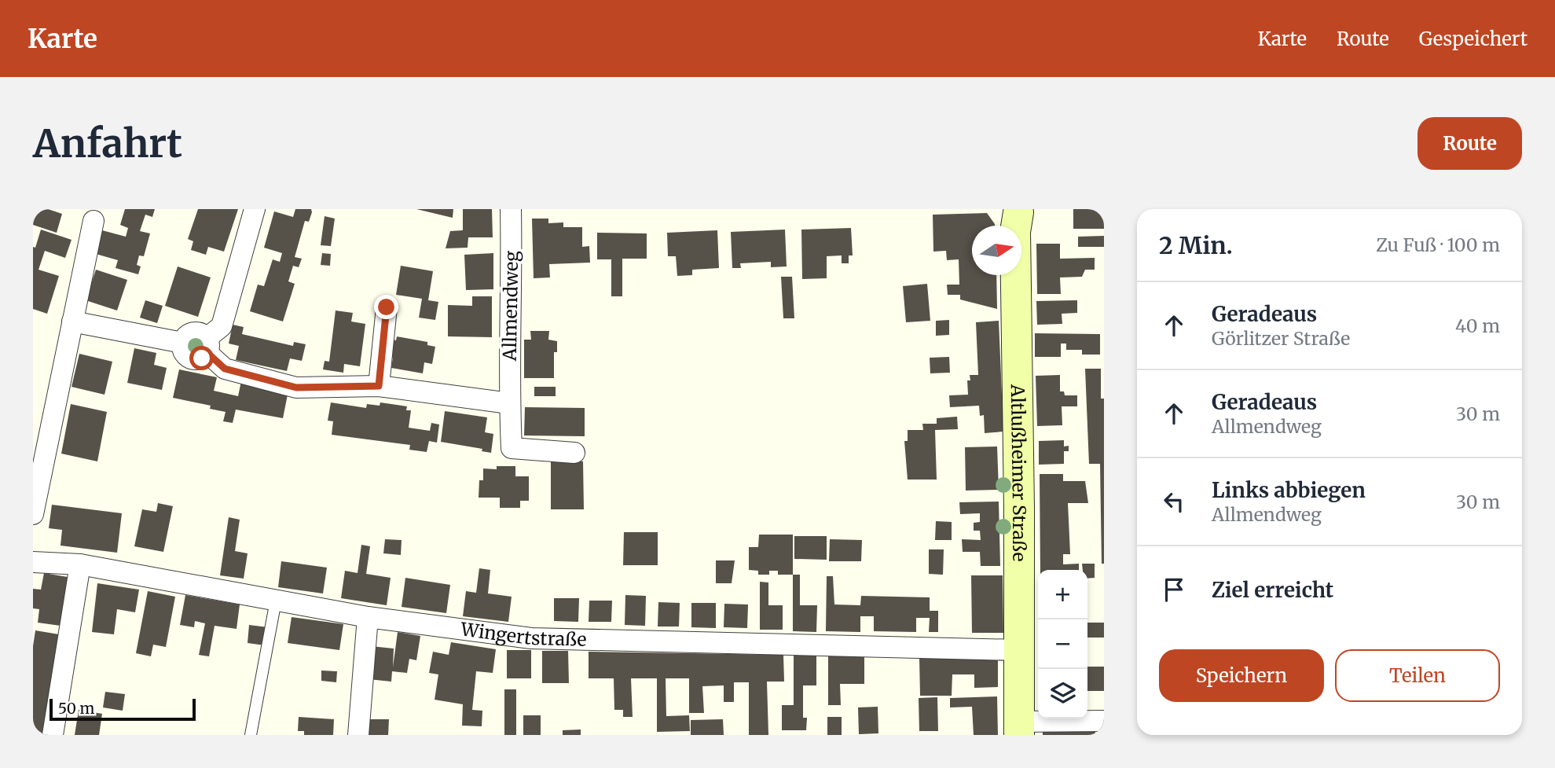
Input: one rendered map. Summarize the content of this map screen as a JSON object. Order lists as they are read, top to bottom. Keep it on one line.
{"streets":{"street":["Allmendweg","Altlußheimer Straße","Wingertstraße"]},"crossings":[["Altlußheimer Straße","Wingertstraße"]],"scale_bar":"50 m","north":"right","page":{"header":"Karte","nav":["Karte","Route","Gespeichert"],"buttons":["Route",["Speichern","Teilen"]],"title":"Anfahrt","heading":["2 Min.","Zu Fuß · 100 m"],"list":[["Geradeaus","Görlitzer Straße","40 m"],["Geradeaus","Allmendweg","30 m"],["Links abbiegen","Allmendweg","30 m"],"Ziel erreicht"],"map_buttons":["+","−"],"scale":"50 m"}}
